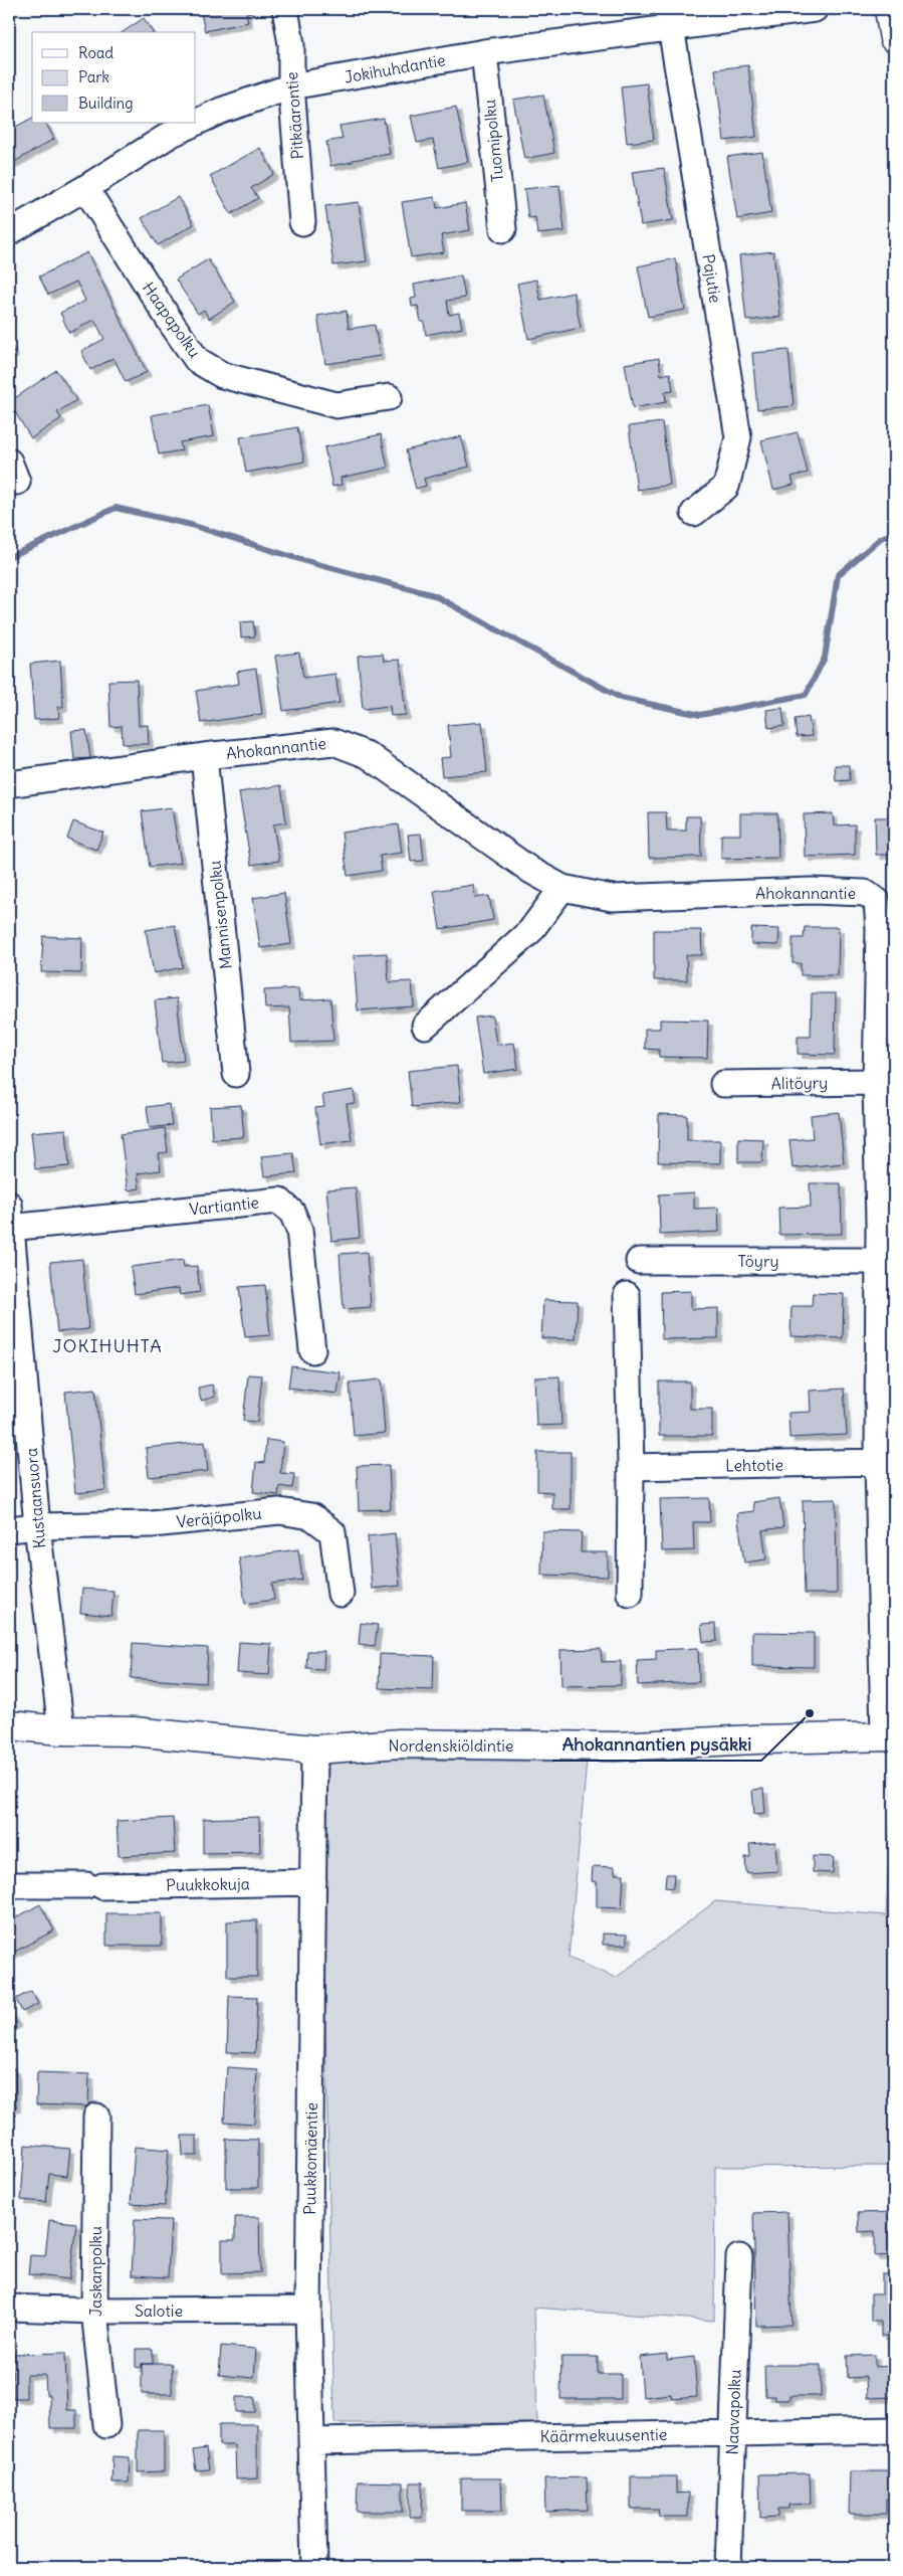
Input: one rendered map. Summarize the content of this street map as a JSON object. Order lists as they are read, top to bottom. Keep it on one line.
{"streets":{"main road":["Nordenskiöldintie"],"street":["Jokihuhdantie","Pitkäarontie","Tuomipolku","Pajutie","Haapapolku","Ahokannantie","Mannisenpolku","Alitöyry","Vartiantie","Töyry","Lehtotie","Kustaansuora","Veräjäpolku","Puukkokuja","Puukkomäentie","Jaskanpolku","Salotie","Naavapolku","Käärmekuusentie"]},"crossings":[["Jokihuhdantie","Pitkäarontie"],["Jokihuhdantie","Tuomipolku"],["Jokihuhdantie","Pajutie"],["Jokihuhdantie","Haapapolku"],["Ahokannantie","Mannisenpolku"],["Ahokannantie","Alitöyry"],["Ahokannantie","Töyry"],["Ahokannantie","Lehtotie"],["Ahokannantie","Nordenskiöldintie"],["Vartiantie","Kustaansuora"],["Kustaansuora","Veräjäpolku"],["Kustaansuora","Nordenskiöldintie"],["Nordenskiöldintie","Puukkomäentie"],["Puukkokuja","Puukkomäentie"],["Puukkomäentie","Salotie"],["Puukkomäentie","Käärmekuusentie"],["Jaskanpolku","Salotie"],["Naavapolku","Käärmekuusentie"]],"districts":["JOKIHUHTA"],"places":["Ahokannantien pysäkki"],"legend":["Road","Park","Building"]}
